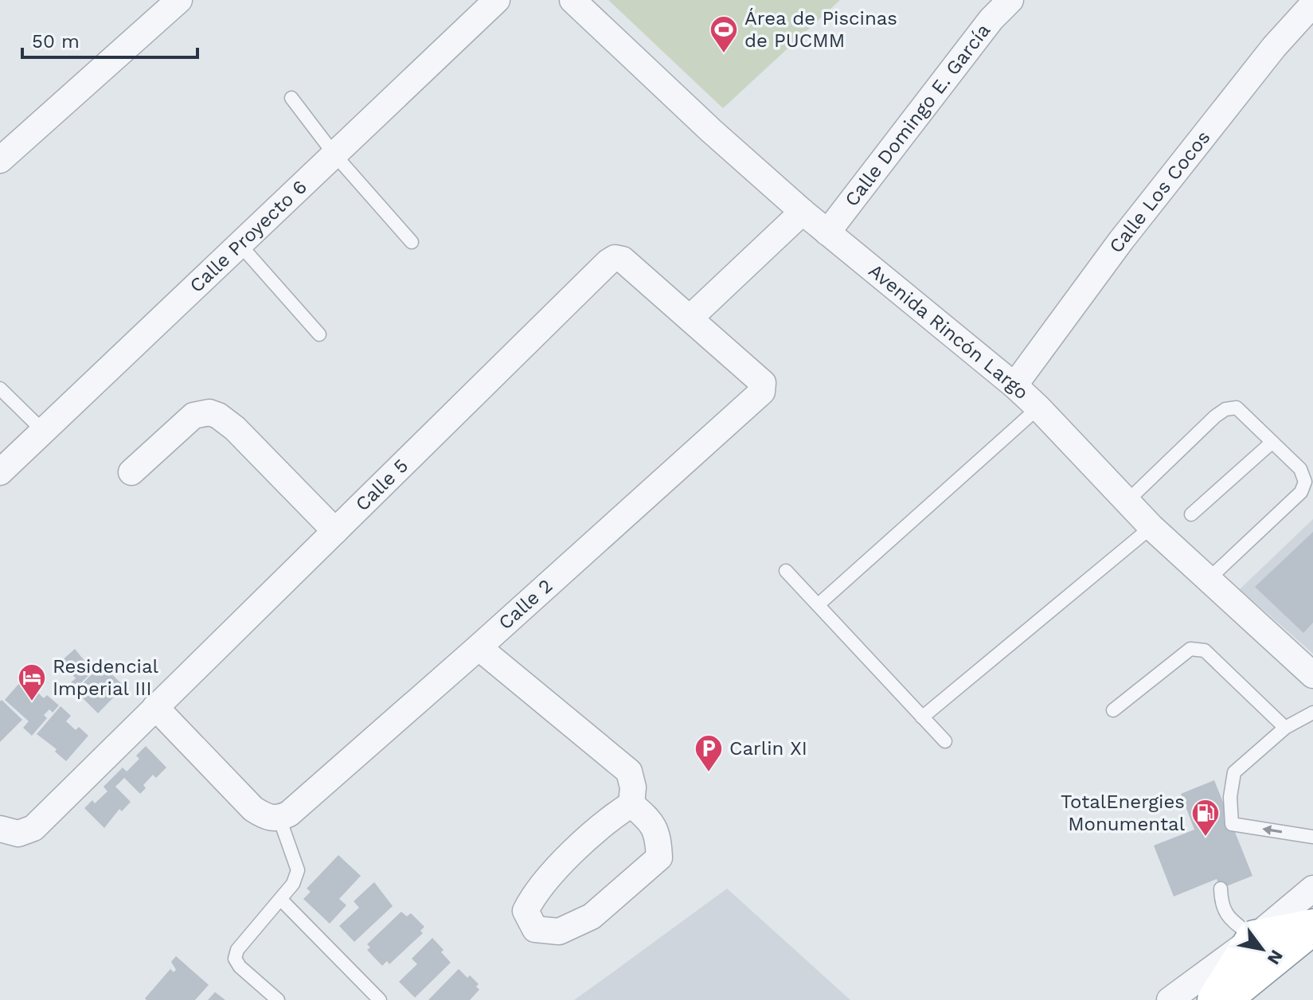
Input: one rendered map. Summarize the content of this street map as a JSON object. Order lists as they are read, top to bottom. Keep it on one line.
{"streets":{"street":["Calle Domingo E. García","Calle Los Cocos","Calle Proyecto 6","Avenida Rincón Largo","Calle 5","Calle 2"]},"crossings":[["Calle Domingo E. García","Avenida Rincón Largo"],["Calle Los Cocos","Avenida Rincón Largo"],["Calle 5","Calle 2"]],"places":{"sports":["Área de Piscinas de PUCMM"],"hotel":["Residencial Imperial III"],"parking":["Carlin XI"],"fuel station":["TotalEnergies Monumental"]},"scale_bar":"50 m","north":"bottom right"}
